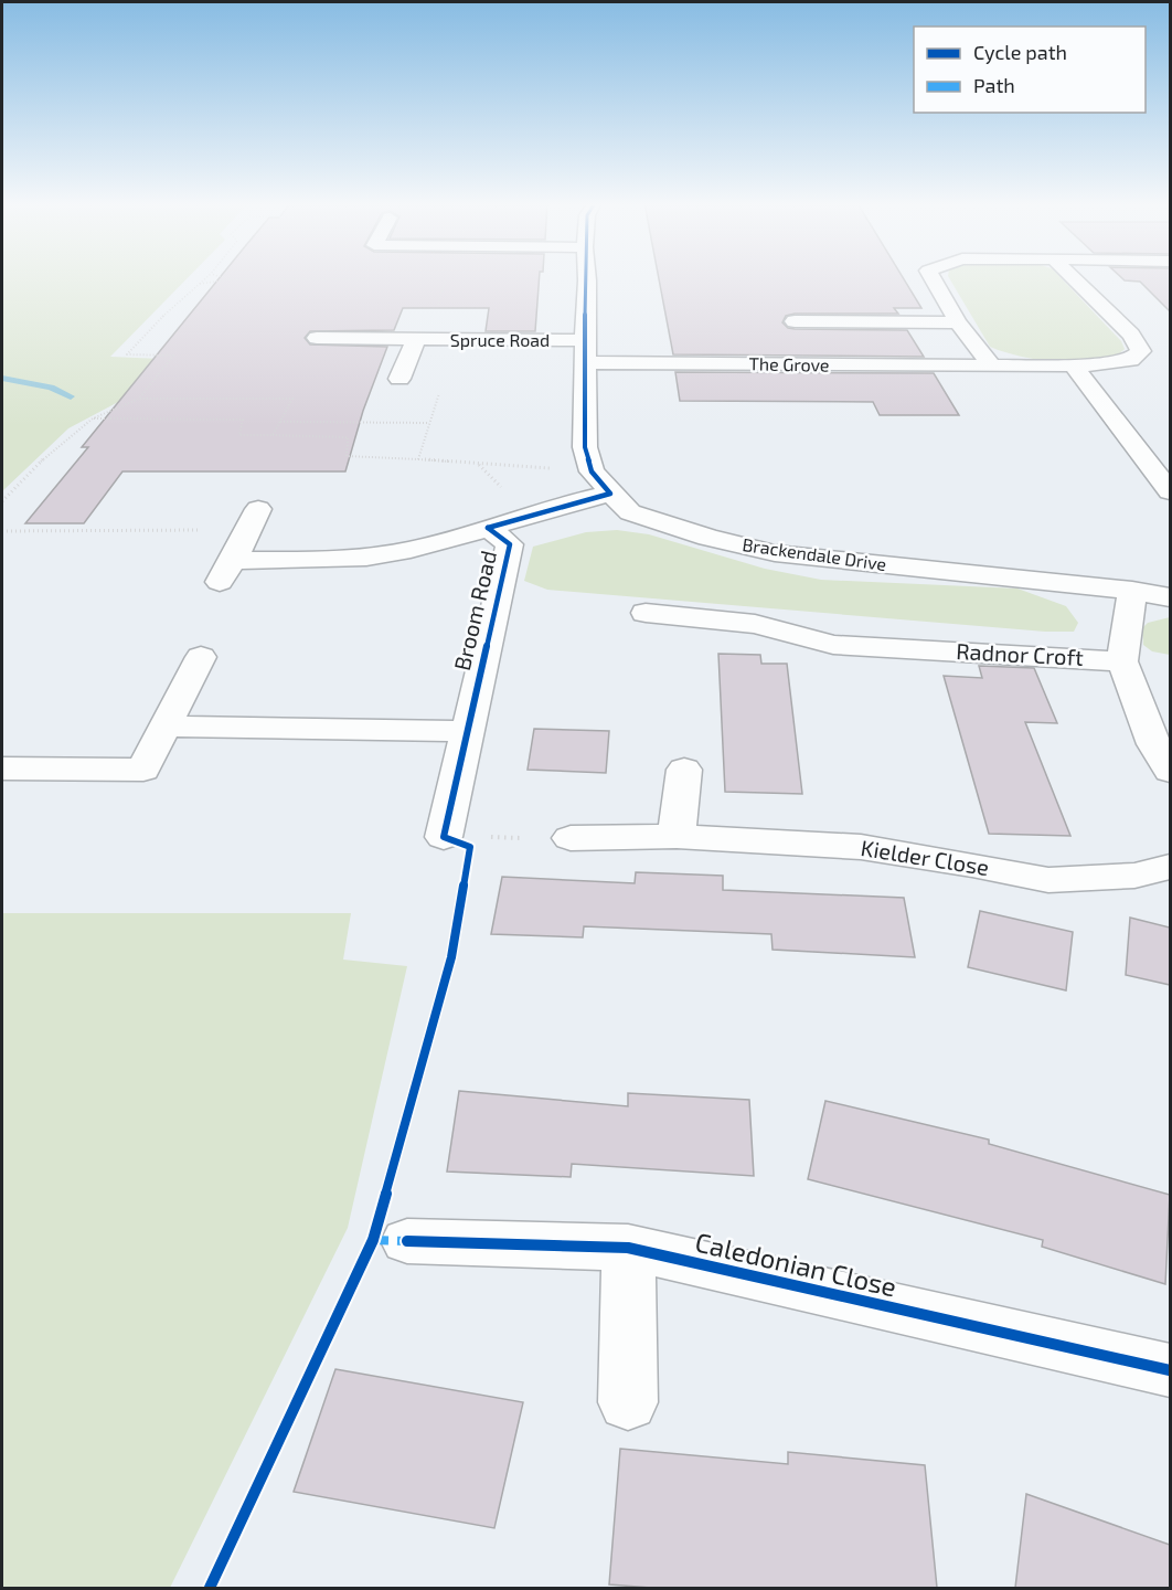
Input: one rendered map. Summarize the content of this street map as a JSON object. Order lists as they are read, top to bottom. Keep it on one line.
{"streets":{"street":["Spruce Road","The Grove","Brackendale Drive","Broom Road","Radnor Croft","Kielder Close","Caledonian Close"]},"crossings":[["Spruce Road","Brackendale Drive"],["The Grove","Brackendale Drive"],["Brackendale Drive","Broom Road"]],"legend":["Cycle path","Path"]}
